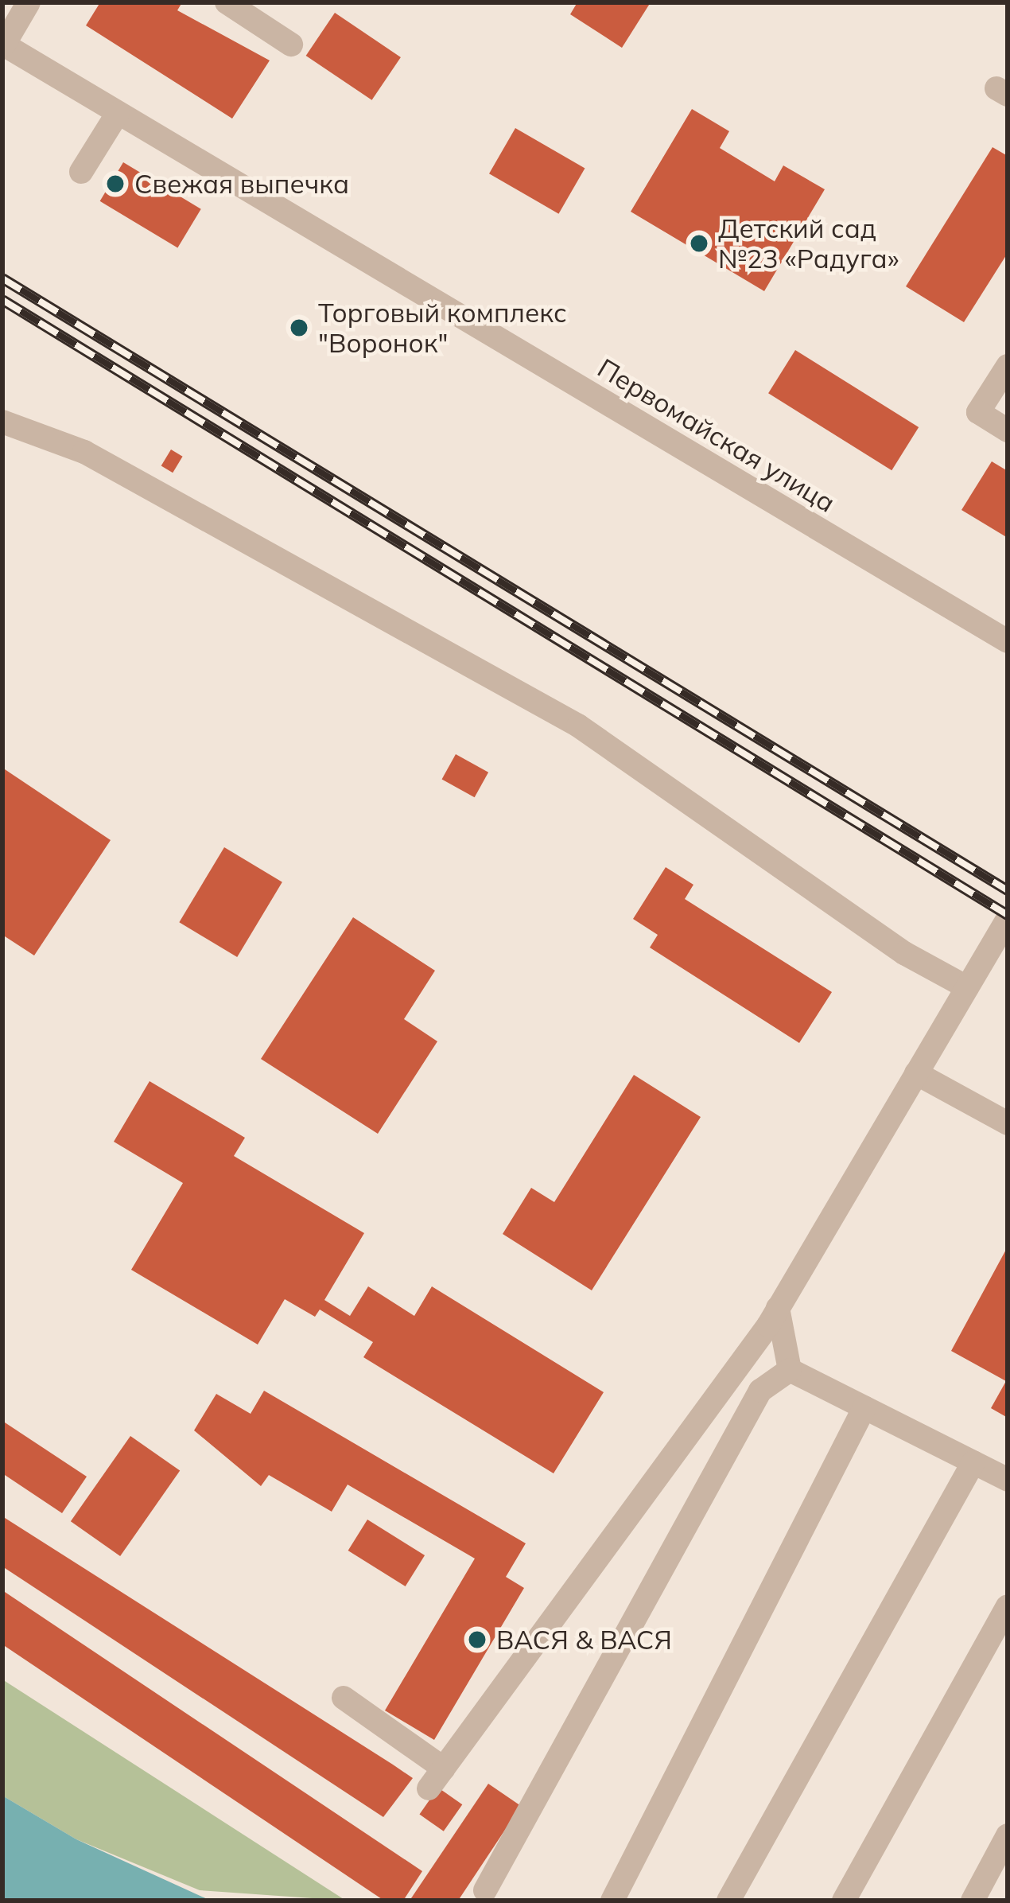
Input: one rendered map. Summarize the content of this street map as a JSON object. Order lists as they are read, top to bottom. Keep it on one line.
{"streets":{"street":["Первомайская улица"]},"places":["Свежая выпечка","Детский сад №23 «Радуга»","Торговый комплекс \"Воронок\"","ВАСЯ & ВАСЯ"]}
